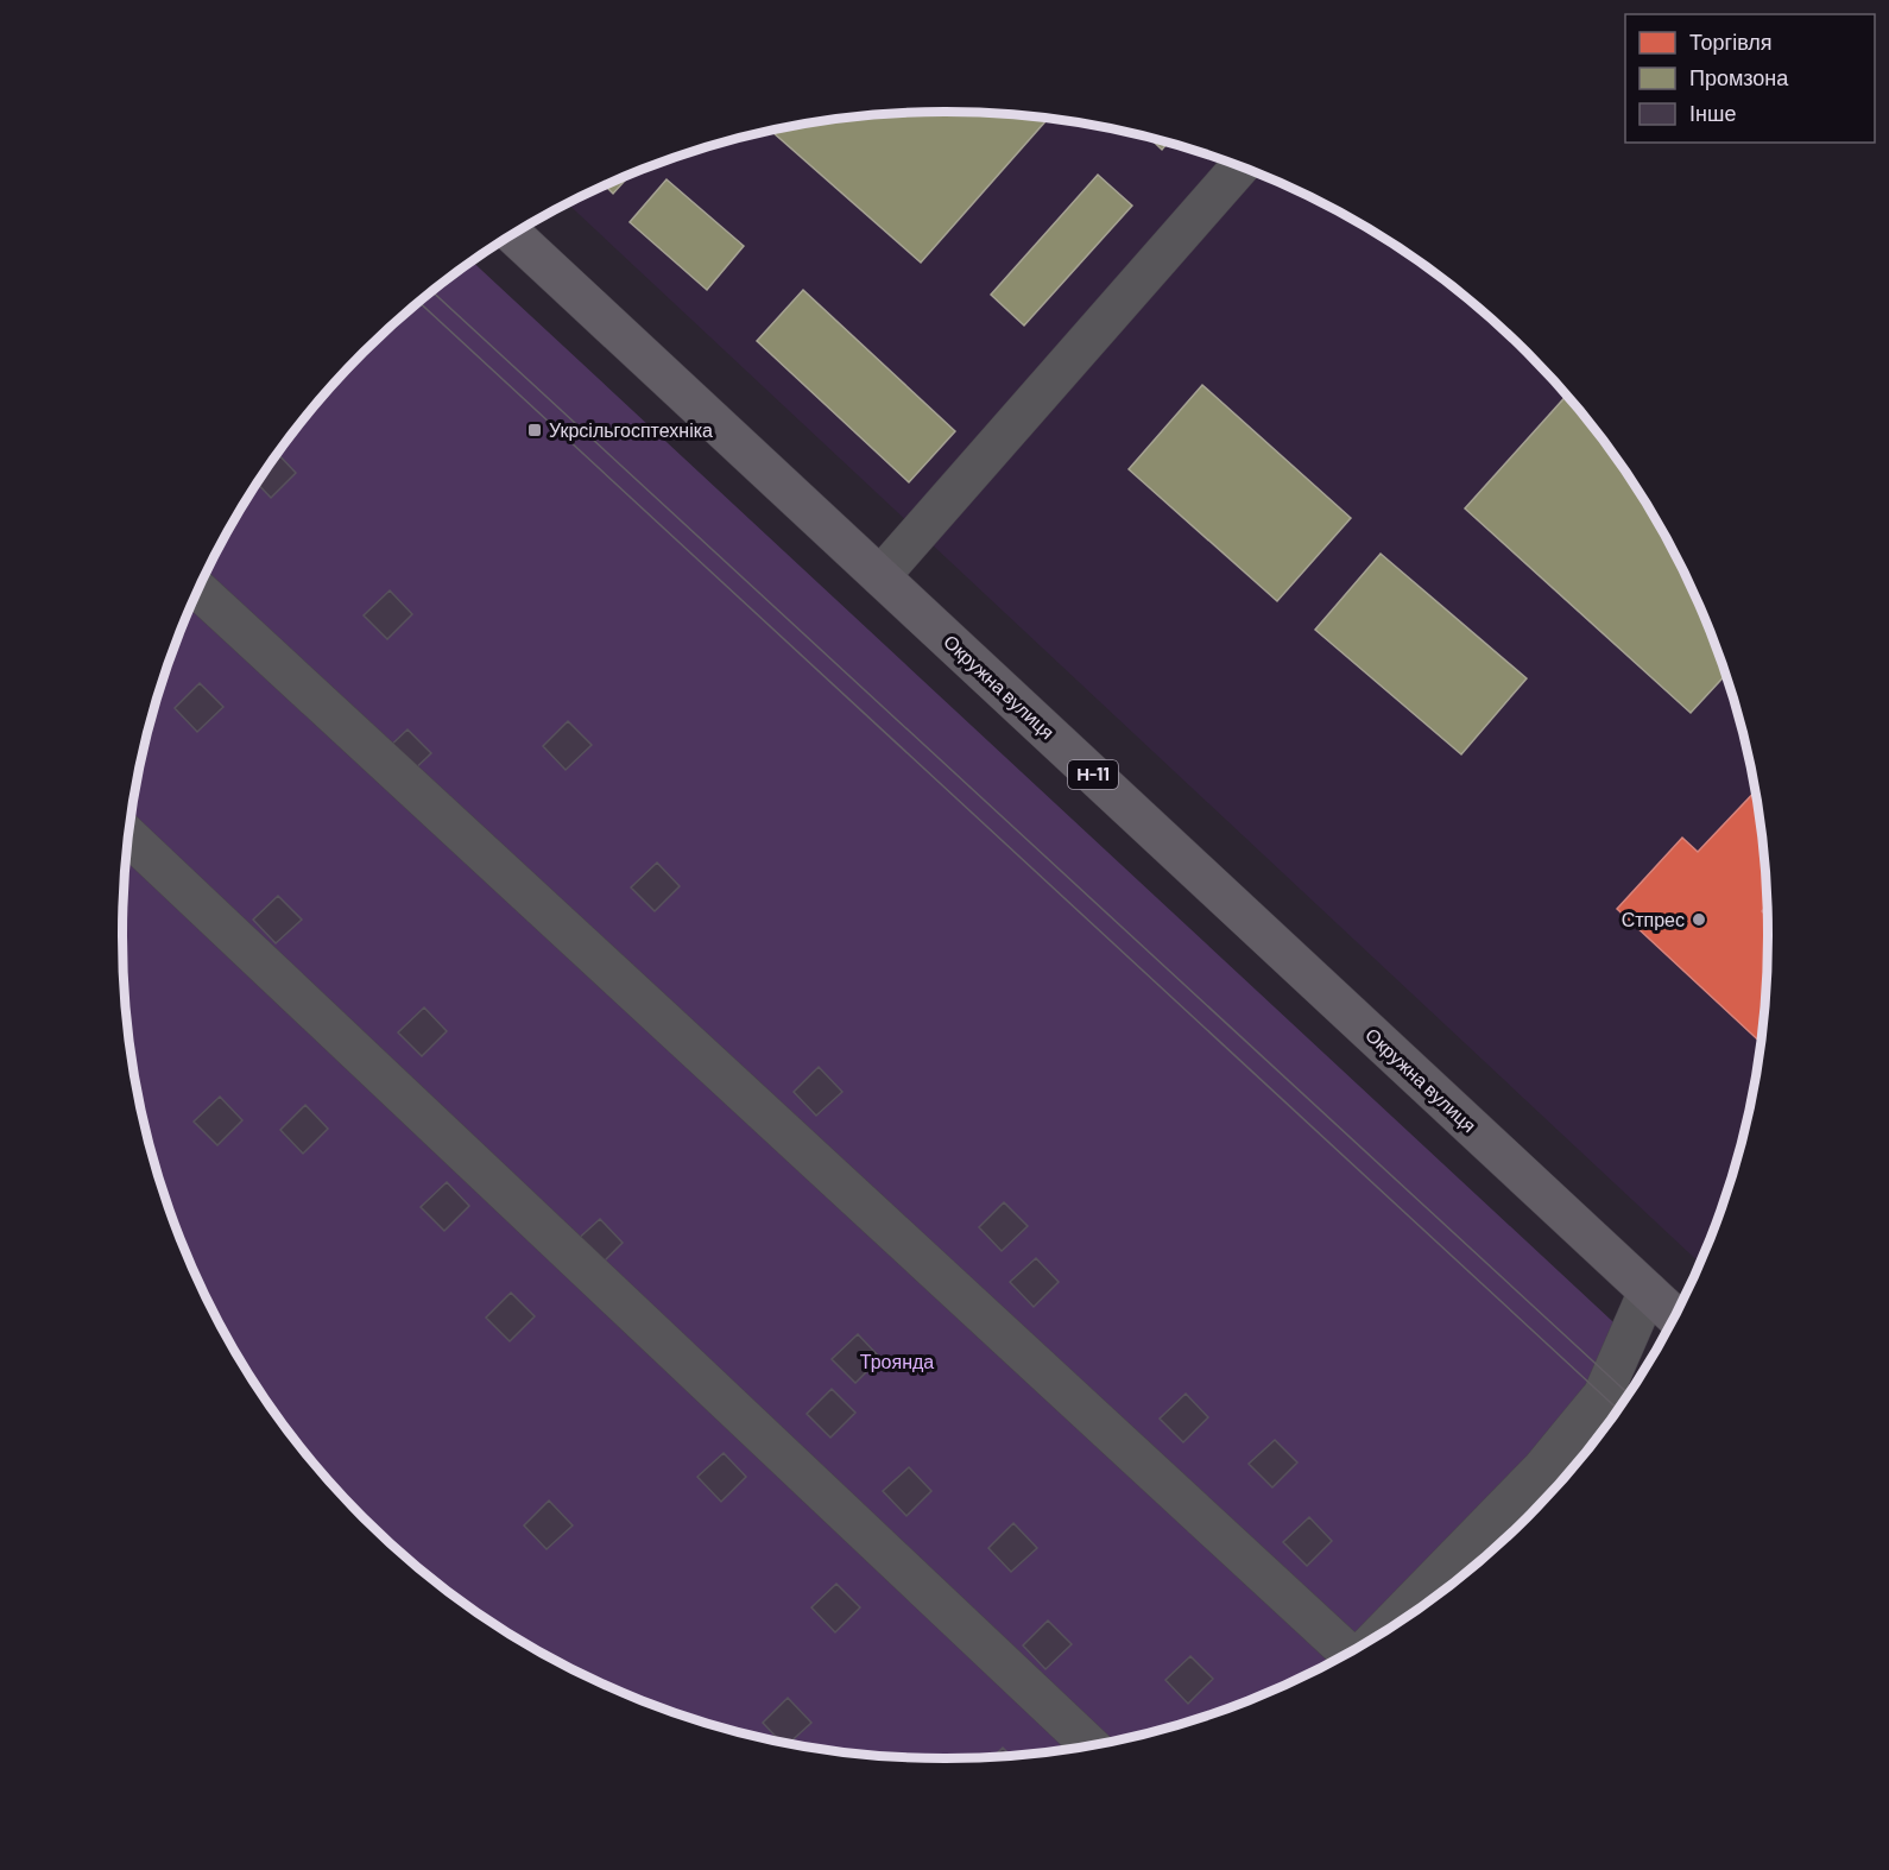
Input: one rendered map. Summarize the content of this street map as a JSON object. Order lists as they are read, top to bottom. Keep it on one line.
{"streets":{"main road":["Окружна вулиця","Н-11"]},"parks":["Троянда"],"places":{"transit":["Укрсільгосптехніка"],"other":["Стпрес"]},"legend":["Торгівля","Промзона","Інше"]}
